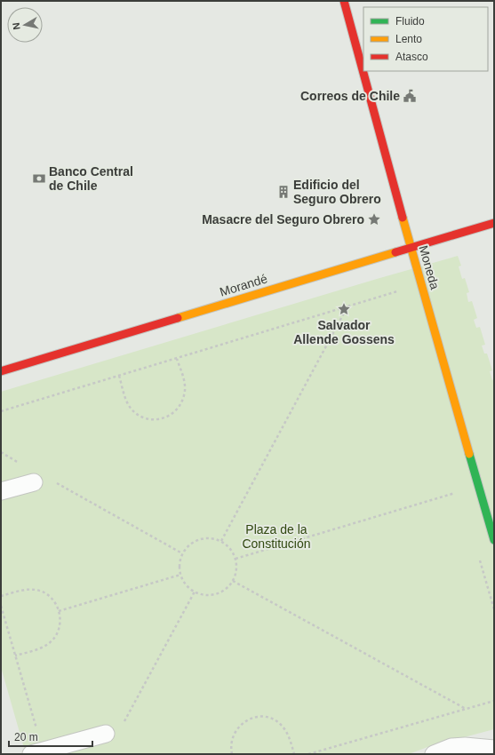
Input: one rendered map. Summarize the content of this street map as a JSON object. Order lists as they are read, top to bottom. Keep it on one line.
{"streets":{"street":["Moneda","Morandé"]},"crossings":[["Moneda","Morandé"]],"parks":["Plaza de la Constitución"],"places":{"public building":["Correos de Chile"],"bank":["Banco Central de Chile"],"building":["Edificio del Seguro Obrero"],"place":["Masacre del Seguro Obrero","Salvador Allende Gossens"]},"legend":["Fluido","Lento","Atasco"],"scale_bar":"20 m","north":"left"}
